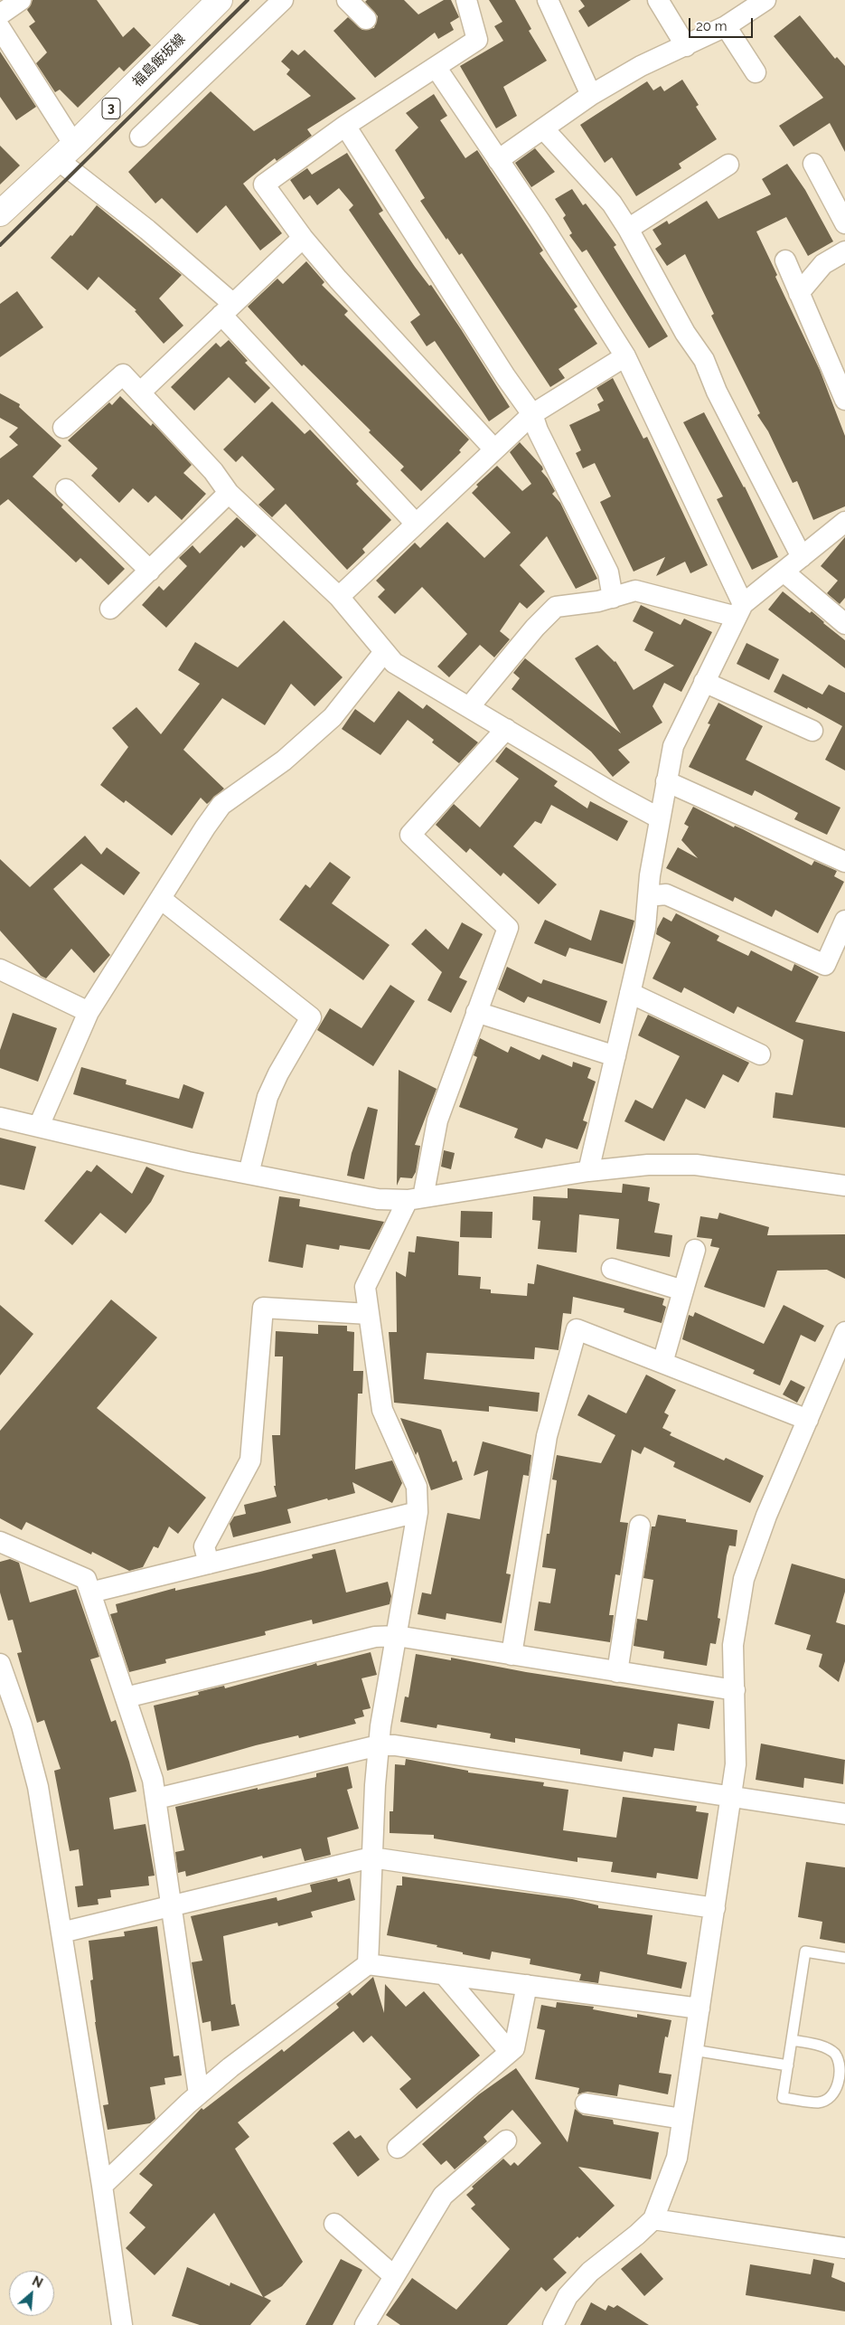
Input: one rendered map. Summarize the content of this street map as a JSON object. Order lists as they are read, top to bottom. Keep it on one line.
{"streets":{"main road":["福島飯坂線","3"]},"scale_bar":"20 m","north":"top right"}
